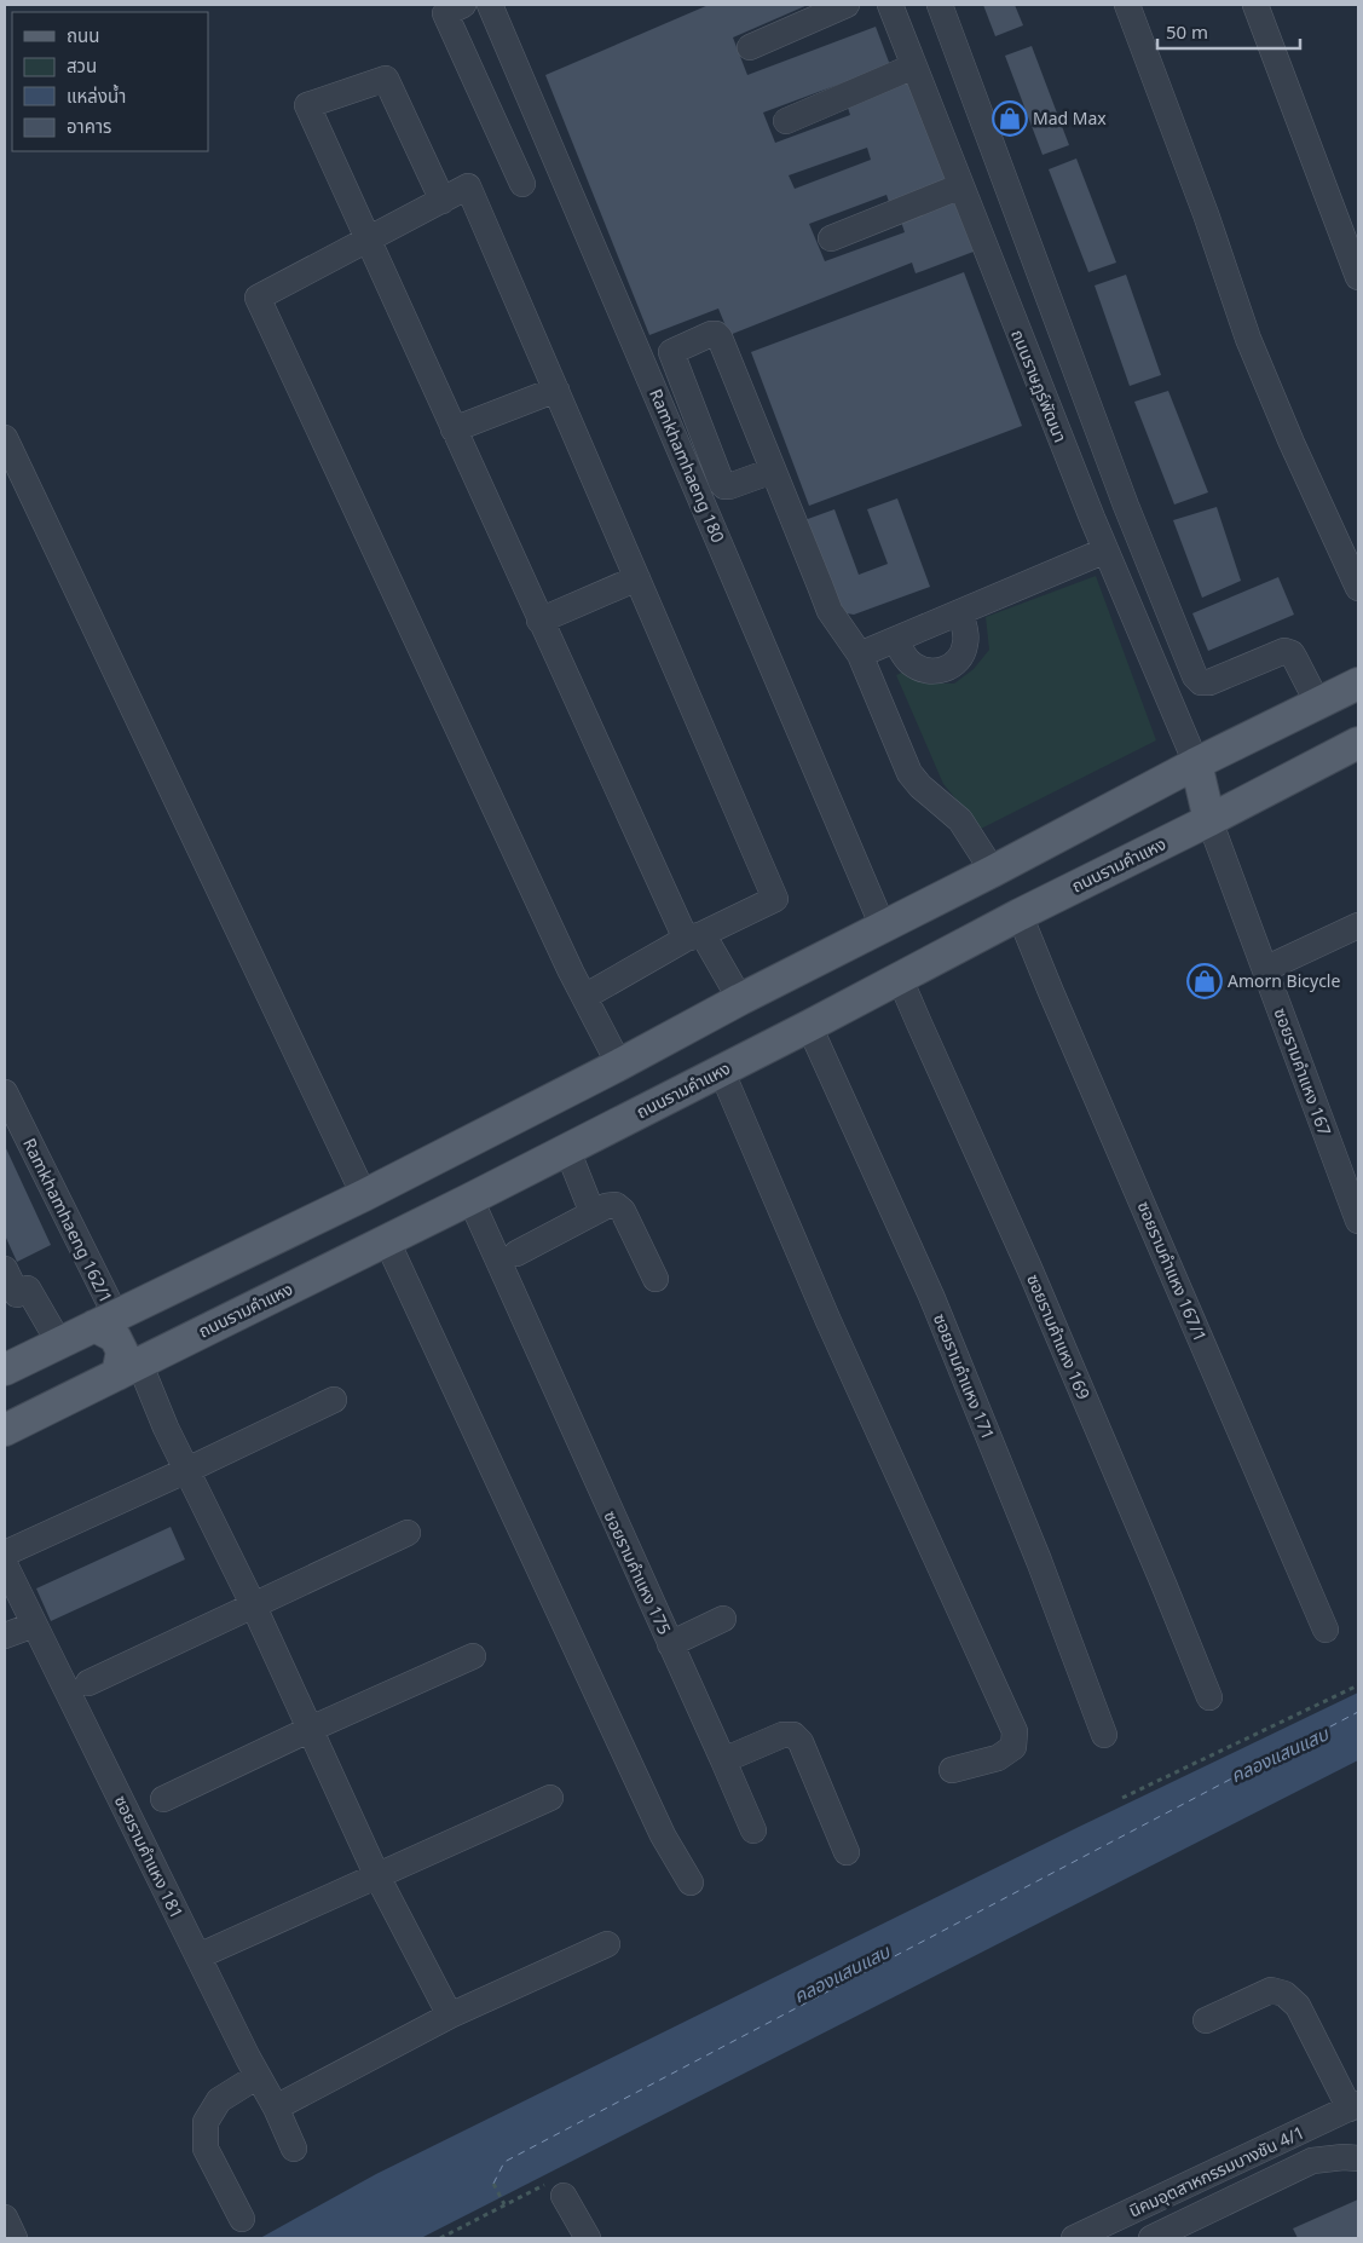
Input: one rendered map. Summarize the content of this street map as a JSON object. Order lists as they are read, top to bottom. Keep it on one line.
{"streets":{"main road":["ถนนรามคำแหง"],"street":["ถนนราษฏร์พัฒนา","Ramkhamhaeng 180","ซอยรามคำแหง 167","Ramkhamhaeng 162/1","ซอยรามคำแหง 167/1","ซอยรามคำแหง 169","ซอยรามคำแหง 171","ซอยรามคำแหง 175","ซอยรามคำแหง 181","นิคมอุตสาหกรรมบางชัน 4/1"]},"crossings":[["ถนนรามคำแหง","ซอยรามคำแหง 167"],["ถนนรามคำแหง","ซอยรามคำแหง 167/1"],["ถนนรามคำแหง","ซอยรามคำแหง 169"],["ถนนรามคำแหง","ซอยรามคำแหง 171"],["ถนนรามคำแหง","ซอยรามคำแหง 175"]],"water":["คลองแสนแสบ"],"places":{"shop":["Mad Max","Amorn Bicycle"]},"legend":["ถนน","สวน","แหล่งน้ำ","อาคาร"],"scale_bar":"50 m"}
